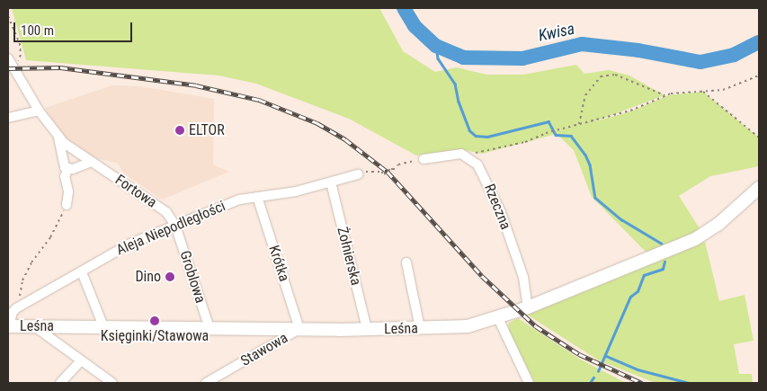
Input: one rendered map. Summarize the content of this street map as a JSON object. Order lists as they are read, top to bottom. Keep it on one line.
{"streets":{"main road":["Leśna"],"street":["Fortowa","Rzeczna","Aleja Niepodległości","Żołnierska","Krótka","Groblowa","Stawowa"]},"crossings":[["Fortowa","Aleja Niepodległości"],["Fortowa","Groblowa"],["Rzeczna","Leśna"],["Aleja Niepodległości","Żołnierska"],["Aleja Niepodległości","Krótka"],["Aleja Niepodległości","Groblowa"],["Aleja Niepodległości","Leśna"],["Żołnierska","Leśna"],["Krótka","Leśna"],["Krótka","Stawowa"],["Groblowa","Leśna"],["Leśna","Stawowa"]],"water":["Kwisa"],"places":["ELTOR","Dino","Księginki/Stawowa"],"scale_bar":"100 m"}
